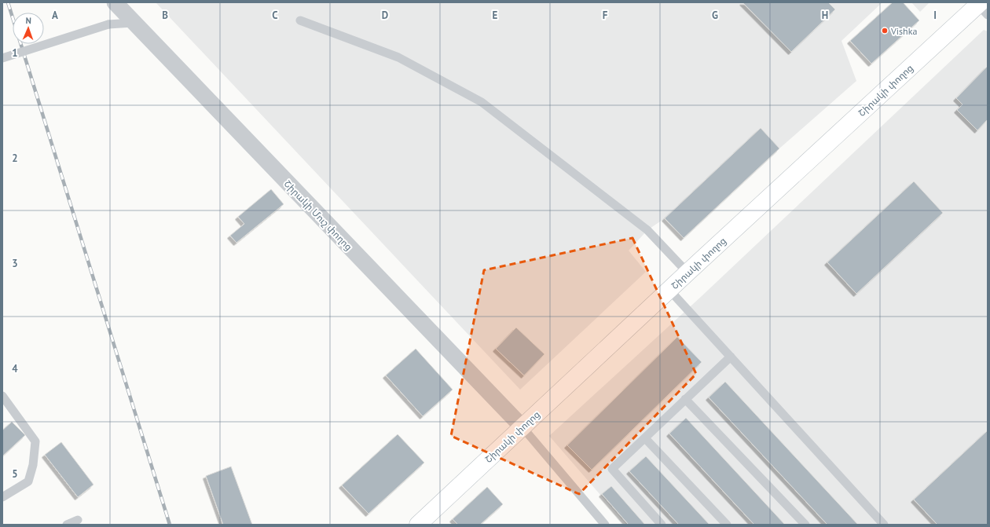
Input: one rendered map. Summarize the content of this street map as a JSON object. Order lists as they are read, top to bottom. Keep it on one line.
{"streets":{"main road":["Շիրակի փողոց"],"street":["Շիրակի Մուշ փողոց"]},"crossings":[["Շիրակի փողոց","Շիրակի Մուշ փողոց"]],"places":["Vishka"],"north":"top","grid":{"columns":["A","B","C","D","E","F","G","H","I"],"rows":["1","2","3","4","5"]}}
